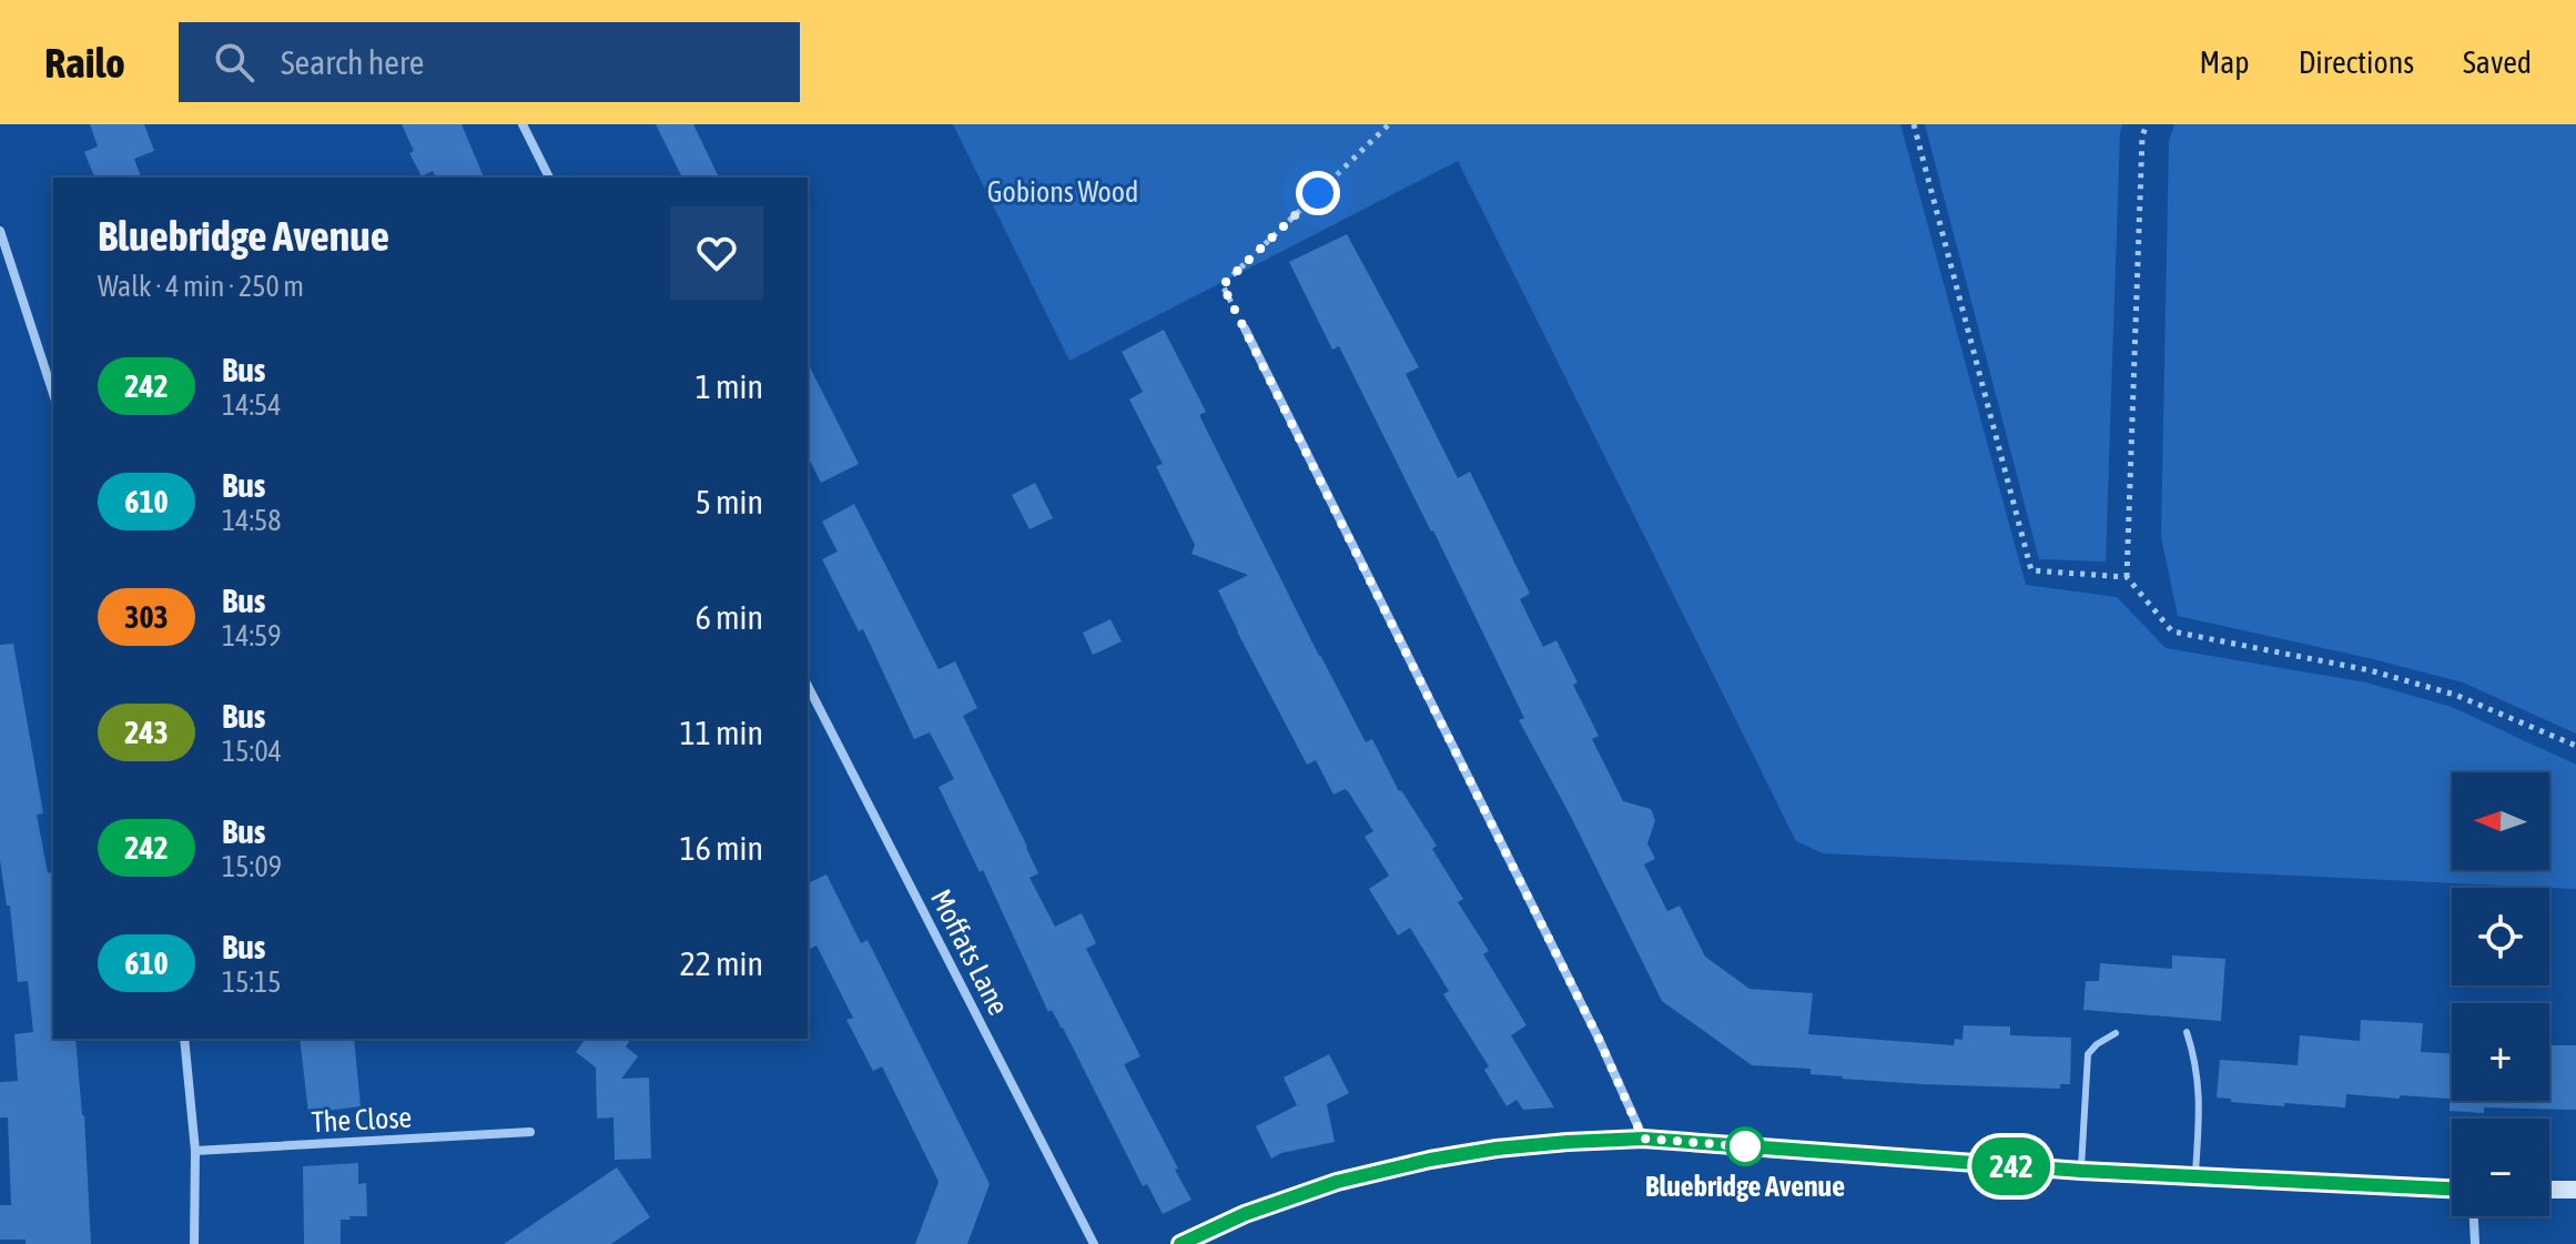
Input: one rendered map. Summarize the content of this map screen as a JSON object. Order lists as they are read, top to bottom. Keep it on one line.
{"streets":{"street":["Moffats Lane","The Close"]},"parks":["Gobions Wood"],"places":["Bluebridge Avenue"],"lines":["bus line 242"],"north":"left","page":{"header":"Railo","search":"Search here","nav":["Map","Directions","Saved"],"on_map":"242","heading":["Bluebridge Avenue","Walk · 4 min · 250 m"],"list":[{"mark":"242","name":"Bus","note":"14:54","value":"1 min"},{"mark":"610","name":"Bus","note":"14:58","value":"5 min"},{"mark":"303","name":"Bus","note":"14:59","value":"6 min"},{"mark":"243","name":"Bus","note":"15:04","value":"11 min"},{"mark":"242","name":"Bus","note":"15:09","value":"16 min"},{"mark":"610","name":"Bus","note":"15:15","value":"22 min"}],"map_buttons":["+","−"]}}
